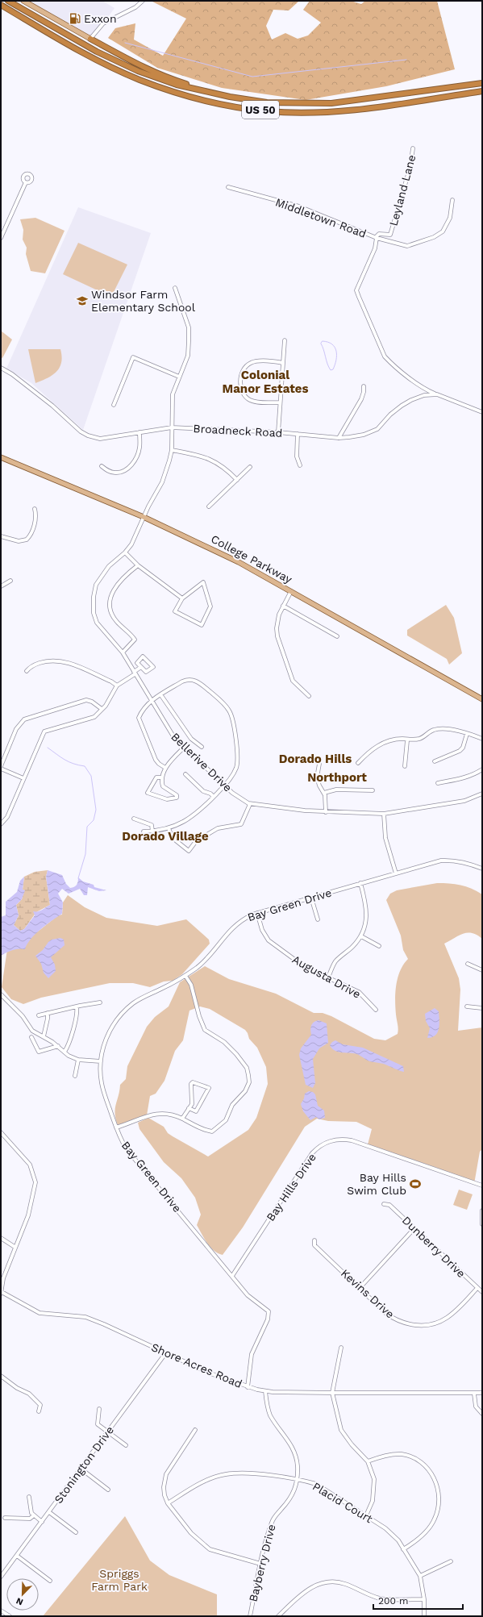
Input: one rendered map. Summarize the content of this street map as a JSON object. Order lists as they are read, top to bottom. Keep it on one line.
{"streets":{"highway":["US 50"],"main road":["College Parkway"],"street":["Leyland Lane","Middletown Road","Broadneck Road","Bellerive Drive","Bay Green Drive","Augusta Drive","Bay Hills Drive","Dunberry Drive","Kevins Drive","Shore Acres Road","Stonington Drive","Placid Court","Bayberry Drive"]},"crossings":[["Leyland Lane","Middletown Road"],["Middletown Road","Broadneck Road"],["Broadneck Road","Bellerive Drive"],["College Parkway","Bellerive Drive"],["Bay Green Drive","Augusta Drive"],["Bay Green Drive","Bay Hills Drive"],["Bay Green Drive","Shore Acres Road"],["Dunberry Drive","Kevins Drive"],["Shore Acres Road","Stonington Drive"],["Shore Acres Road","Bayberry Drive"],["Placid Court","Bayberry Drive"]],"districts":["Colonial Manor Estates","Dorado Hills","Northport","Dorado Village"],"parks":["Spriggs Farm Park"],"places":{"fuel station":["Exxon"],"school or university":["Windsor Farm Elementary School"],"sports":["Bay Hills Swim Club"]},"scale_bar":"200 m","north":"bottom left"}
